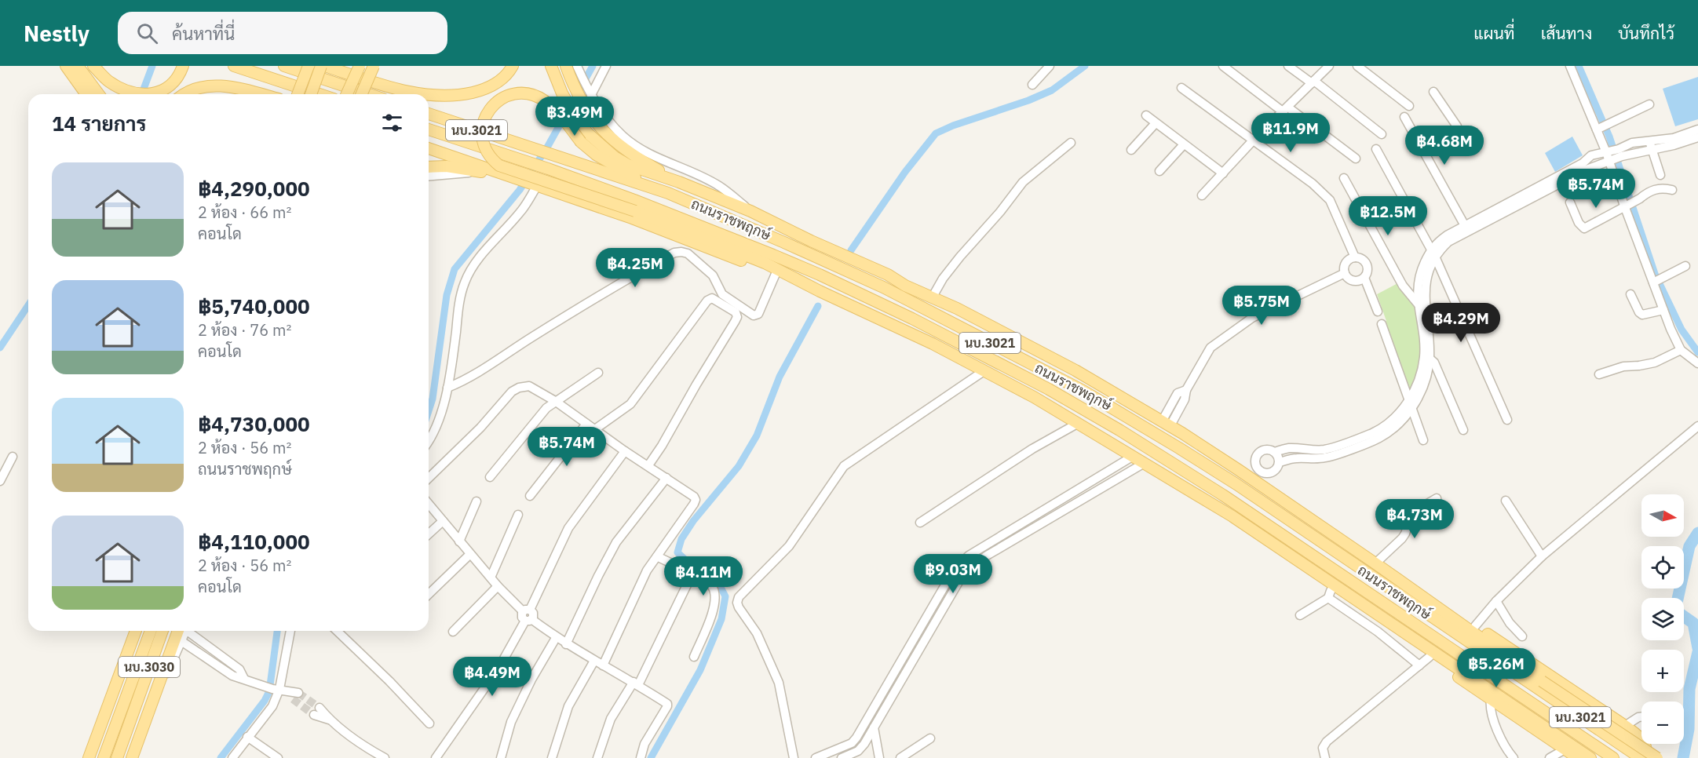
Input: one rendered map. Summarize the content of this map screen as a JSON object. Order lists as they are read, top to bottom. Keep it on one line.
{"streets":{"main road":["นบ.3021","ถนนราชพฤกษ์","นบ.3030"]},"crossings":[["นบ.3021","ถนนราชพฤกษ์"]],"north":"right","page":{"header":"Nestly","search":"ค้นหาที่นี่","nav":["แผนที่","เส้นทาง","บันทึกไว้"],"heading":"14 รายการ","price":["฿3.49M","฿11.9M","฿4.68M","฿5.74M","฿12.5M","฿4.25M","฿5.75M","฿4.29M","฿5.74M","฿4.73M","฿9.03M","฿4.11M","฿5.26M","฿4.49M"],"list":[{"name":"฿4,290,000","note":"2 ห้อง · 66 m² · คอนโด"},{"name":"฿5,740,000","note":"2 ห้อง · 76 m² · คอนโด"},{"name":"฿4,730,000","note":"2 ห้อง · 56 m² · ถนนราชพฤกษ์"},{"name":"฿4,110,000","note":"2 ห้อง · 56 m² · คอนโด"}],"map_buttons":["+","−"]}}
